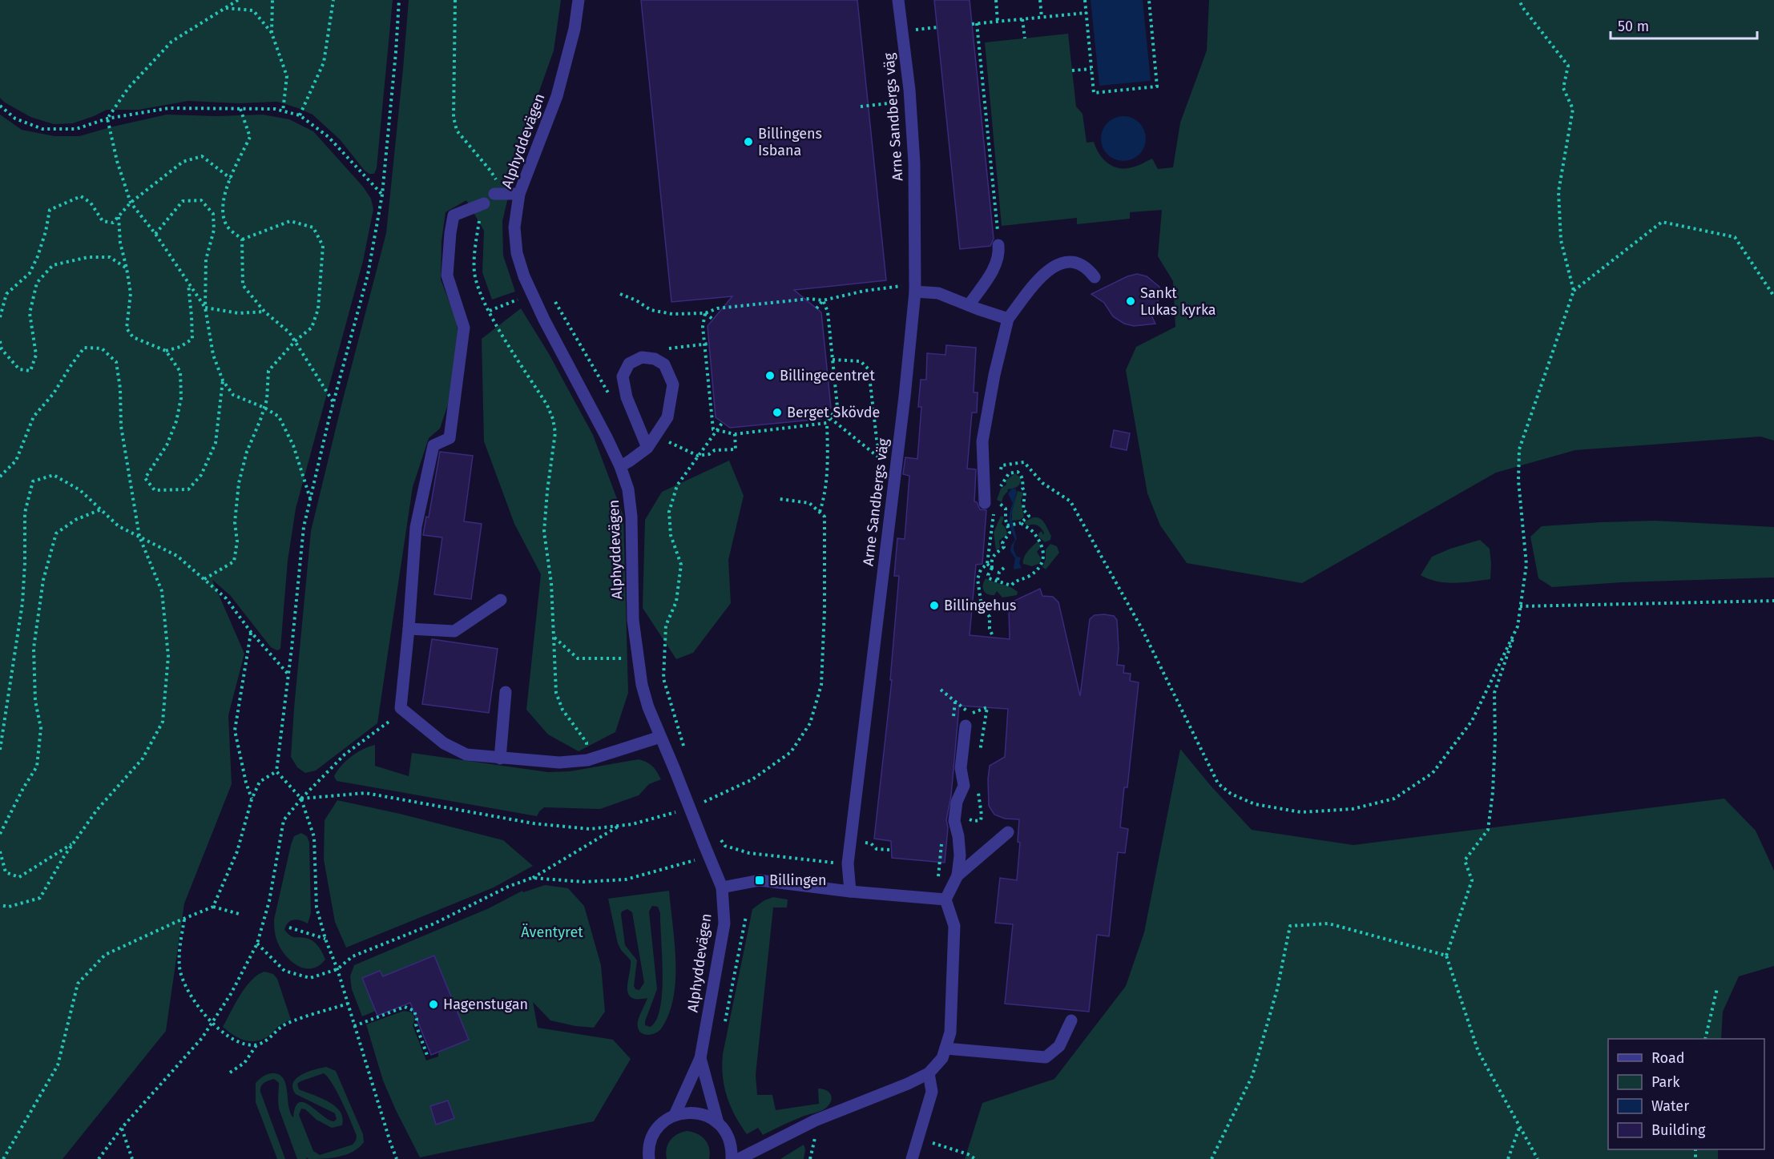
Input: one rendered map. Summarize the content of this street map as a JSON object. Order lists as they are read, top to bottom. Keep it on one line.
{"streets":{"street":["Arne Sandbergs väg","Alphyddevägen"]},"parks":["Äventyret"],"places":{"other":["Billingens Isbana","Sankt Lukas kyrka","Billingecentret","Berget Skövde","Billingehus","Hagenstugan"],"transit":["Billingen"]},"legend":["Road","Park","Water","Building"],"scale_bar":"50 m"}
